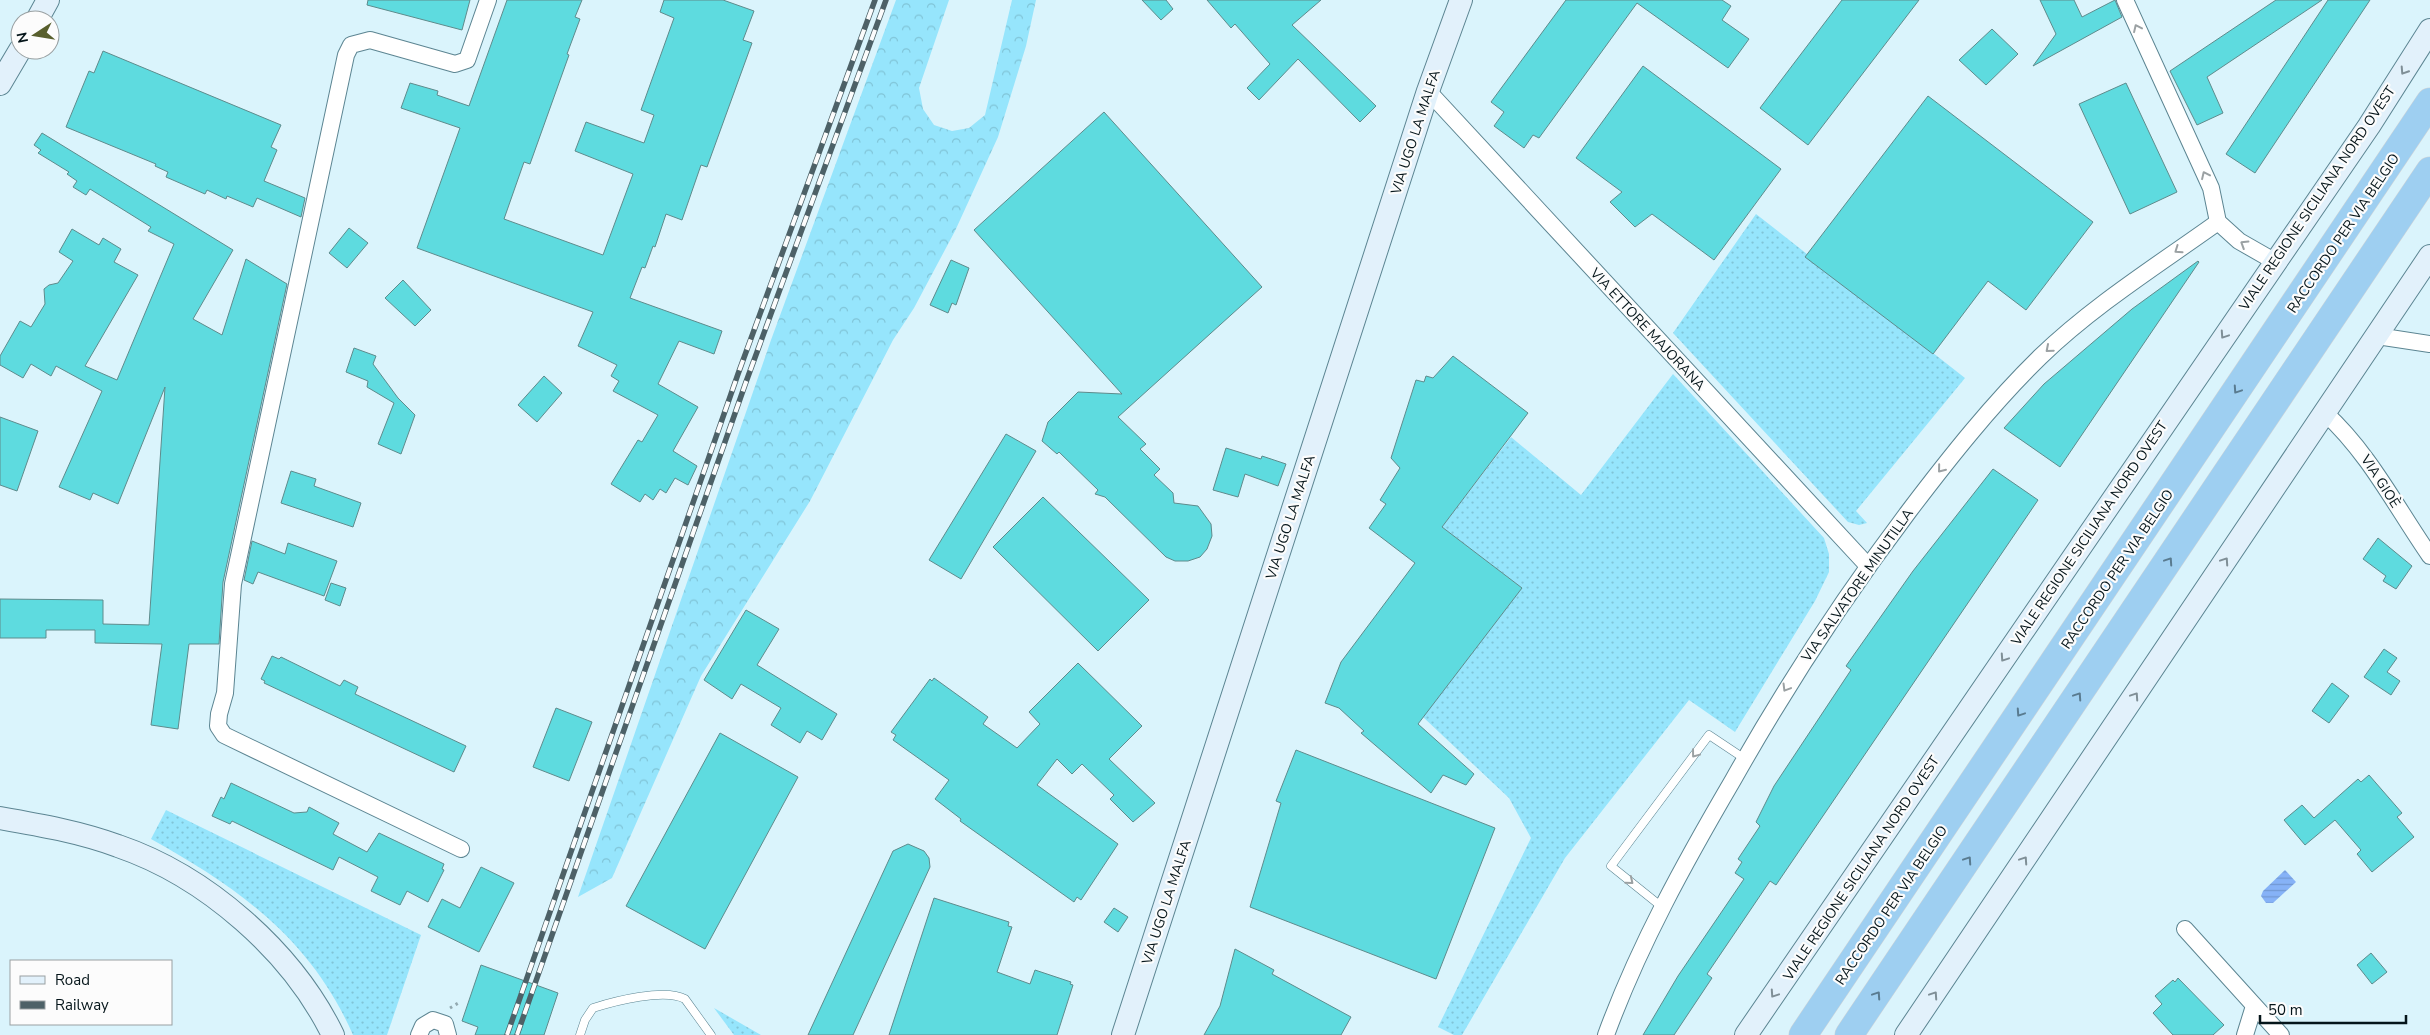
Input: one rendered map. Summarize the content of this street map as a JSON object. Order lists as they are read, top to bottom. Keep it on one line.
{"streets":{"highway":["RACCORDO PER VIA BELGIO"],"street":["VIA UGO LA MALFA","VIALE REGIONE SICILIANA NORD OVEST","VIA ETTORE MAJORANA","VIA GIOÈ","VIA SALVATORE MINUTILLA"]},"crossings":[["VIA UGO LA MALFA","VIA ETTORE MAJORANA"],["VIA ETTORE MAJORANA","VIA SALVATORE MINUTILLA"]],"one_way":["VIA SALVATORE MINUTILLA"],"legend":["Road","Railway"],"scale_bar":"50 m","north":"left"}
